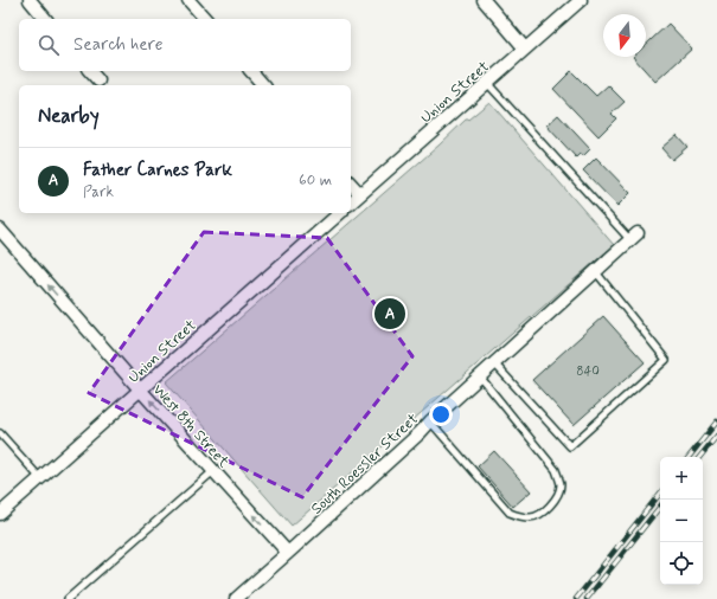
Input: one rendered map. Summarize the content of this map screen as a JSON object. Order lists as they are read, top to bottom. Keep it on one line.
{"streets":{"street":["Union Street","West 8th Street","South Roessler Street"]},"crossings":[["Union Street","West 8th Street"],["West 8th Street","South Roessler Street"]],"one_way":["West 8th Street"],"house_numbers":["840"],"north":"bottom","page":{"search":"Search here","heading":"Nearby","list":[{"mark":"A","name":"Father Carnes Park","note":"Park","value":"60 m"}],"pins":"A","map_buttons":["+","−"]}}
